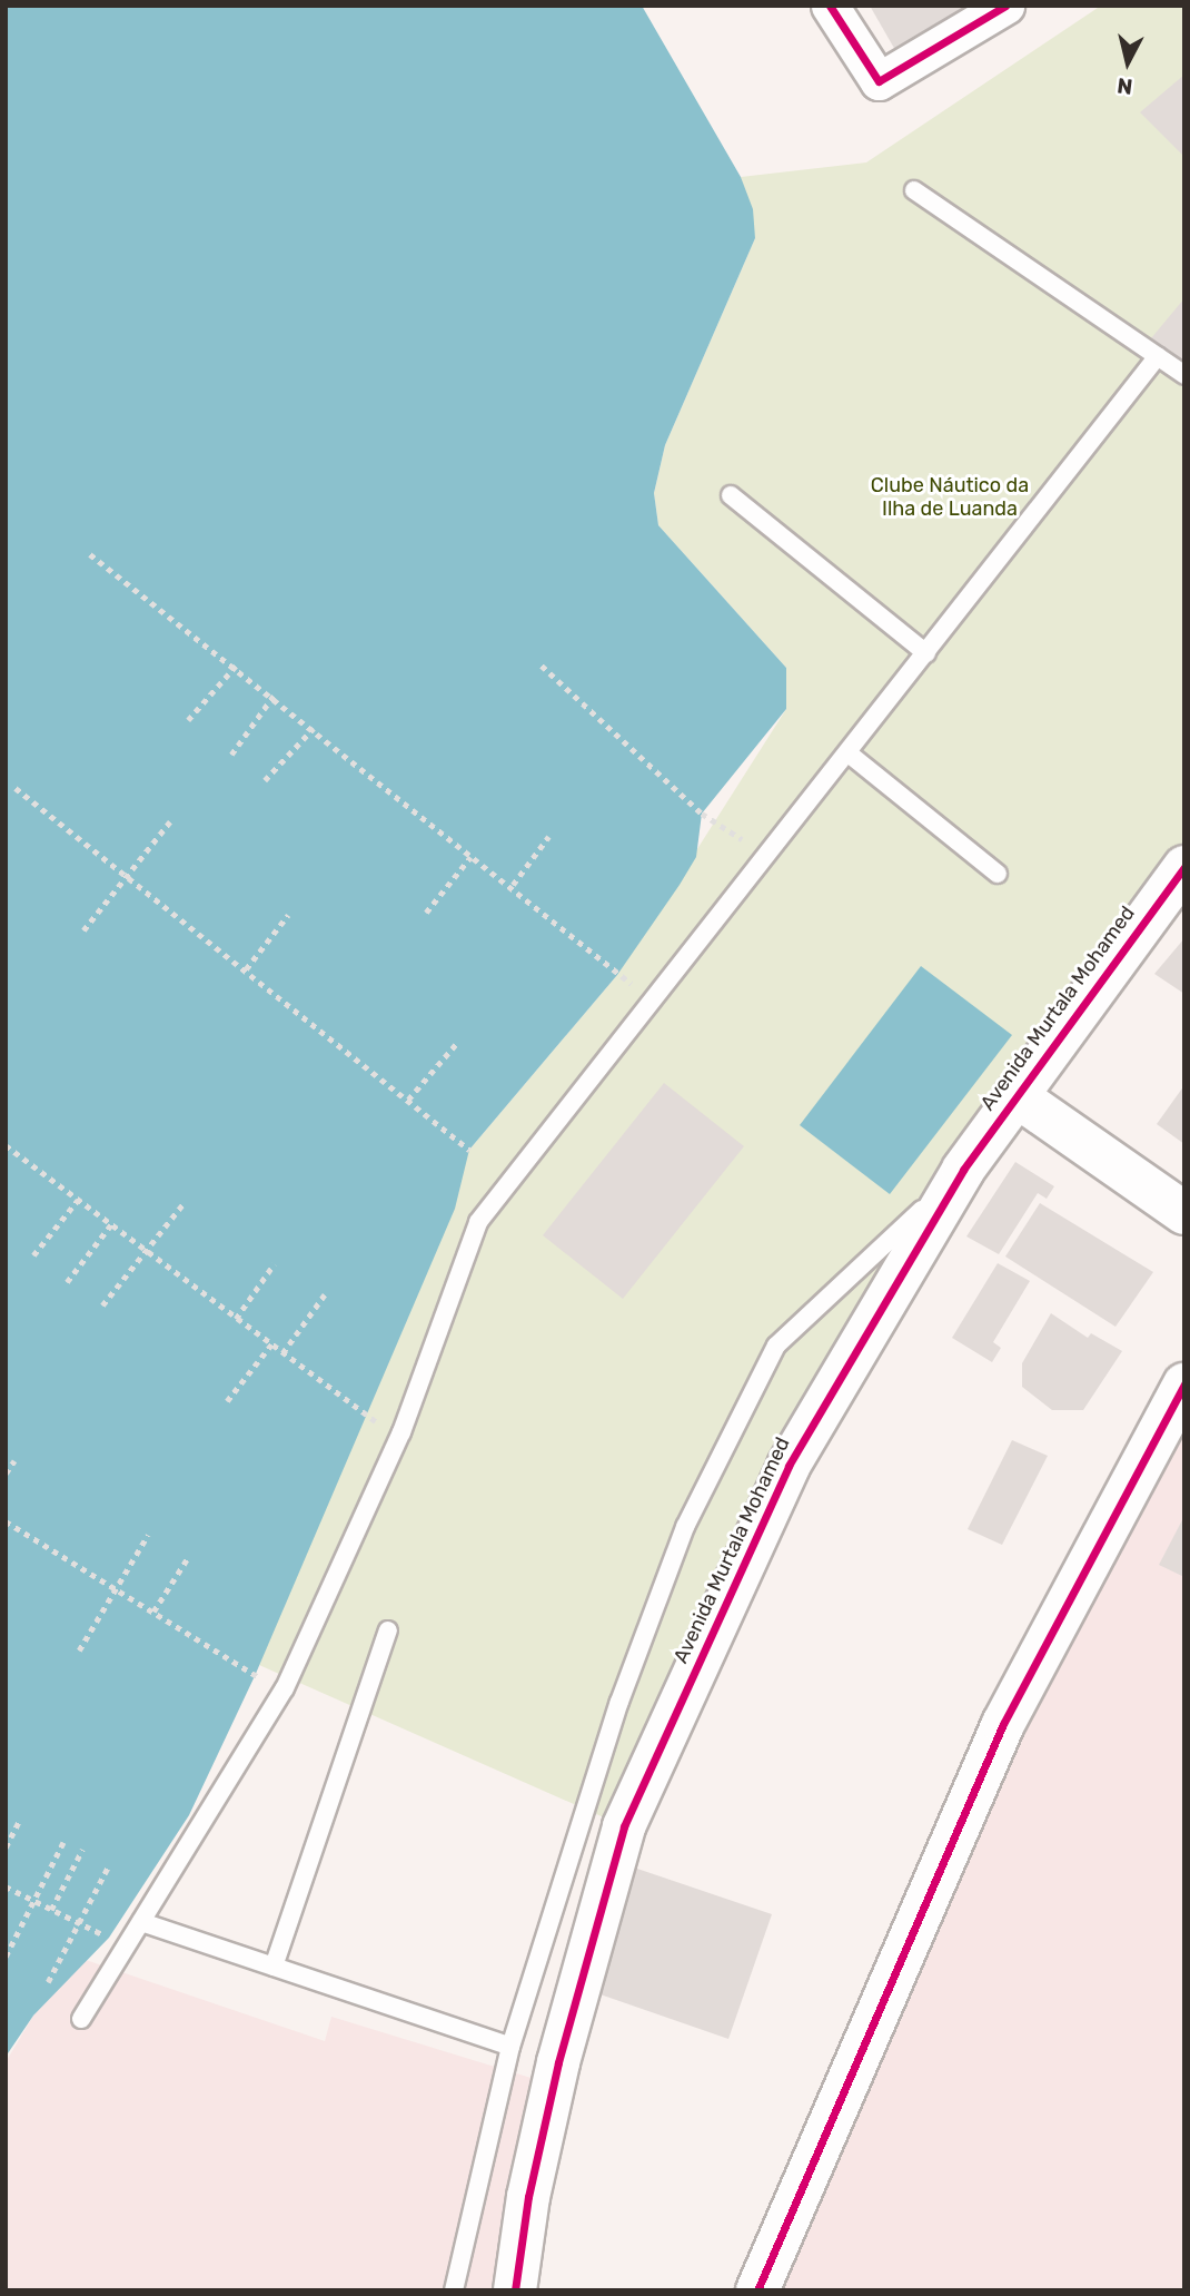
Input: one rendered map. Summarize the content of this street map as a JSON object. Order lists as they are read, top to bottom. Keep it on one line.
{"streets":{"street":["Avenida Murtala Mohamed"]},"parks":["Clube Náutico da Ilha de Luanda"],"north":"bottom"}
